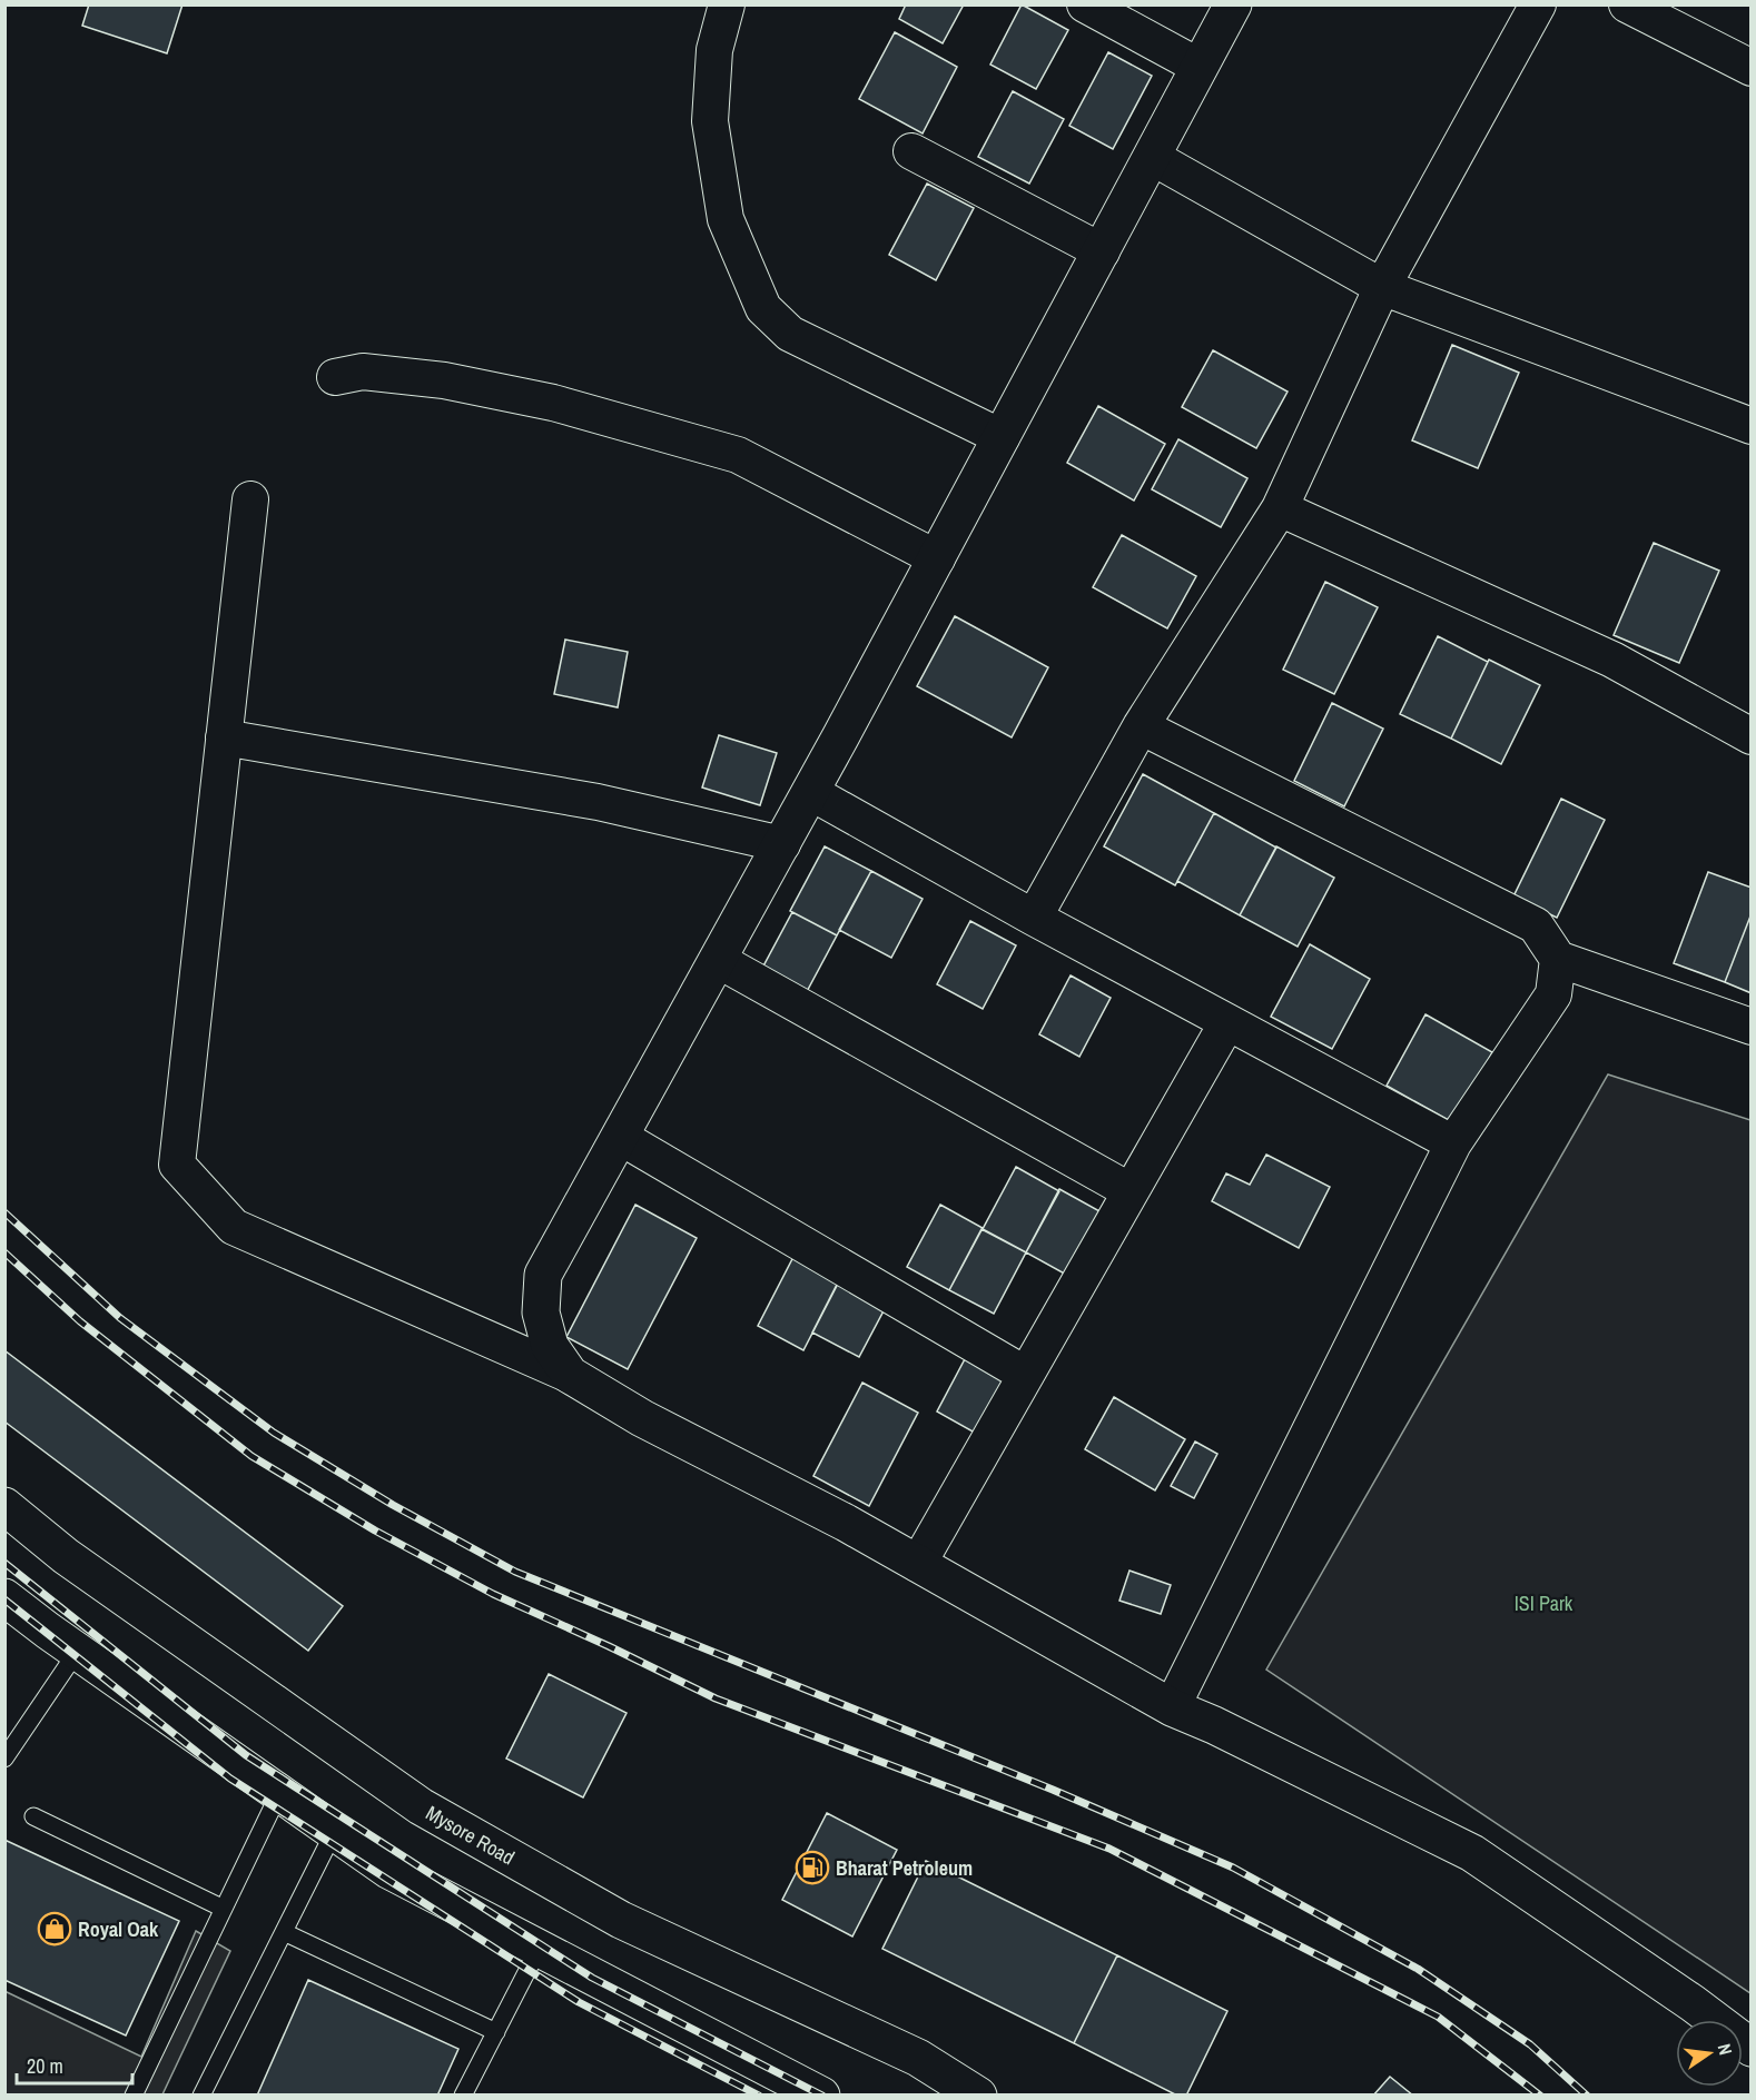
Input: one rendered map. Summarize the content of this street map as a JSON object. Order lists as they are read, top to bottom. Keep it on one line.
{"streets":{"main road":["Mysore Road"]},"parks":["ISI Park"],"places":{"fuel station":["Bharat Petroleum"],"shop":["Royal Oak"]},"scale_bar":"20 m","north":"right"}
